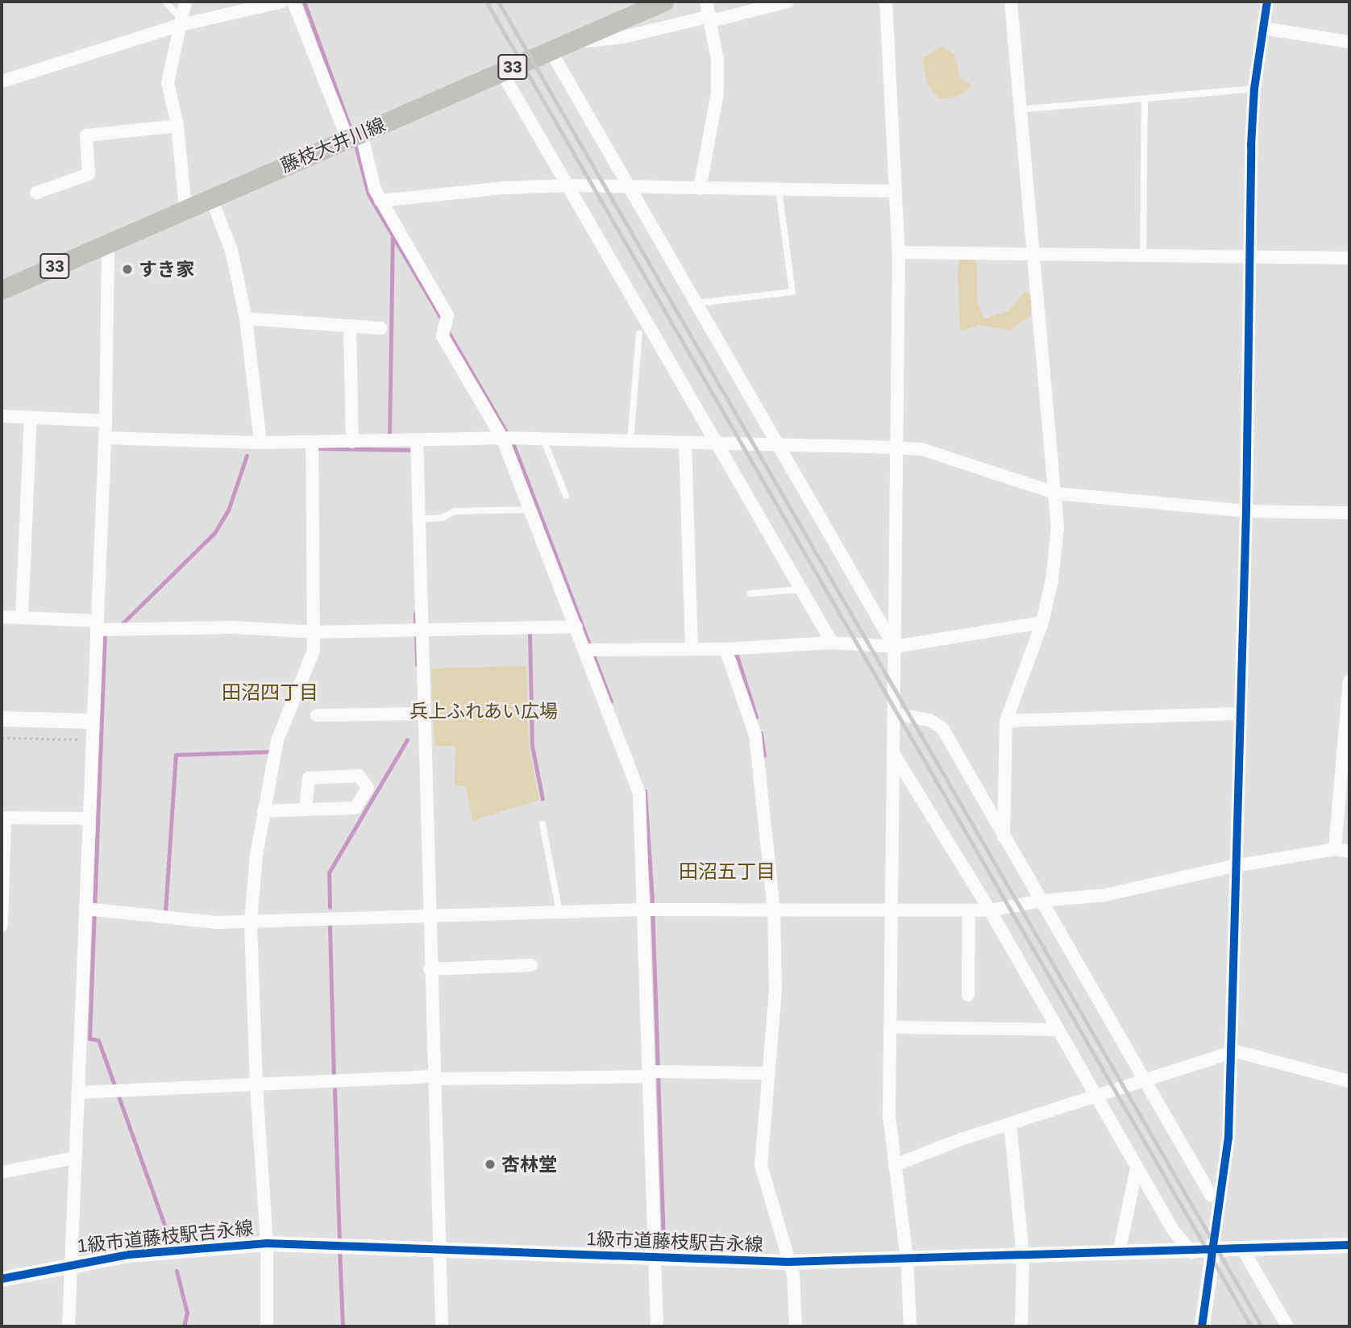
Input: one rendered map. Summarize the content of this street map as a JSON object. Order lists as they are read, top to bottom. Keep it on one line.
{"streets":{"main road":["33","藤枝大井川線"],"street":["1級市道藤枝駅吉永線"]},"districts":["田沼四丁目","田沼五丁目"],"parks":["兵上ふれあい広場"],"places":["すき家","杏林堂"]}
